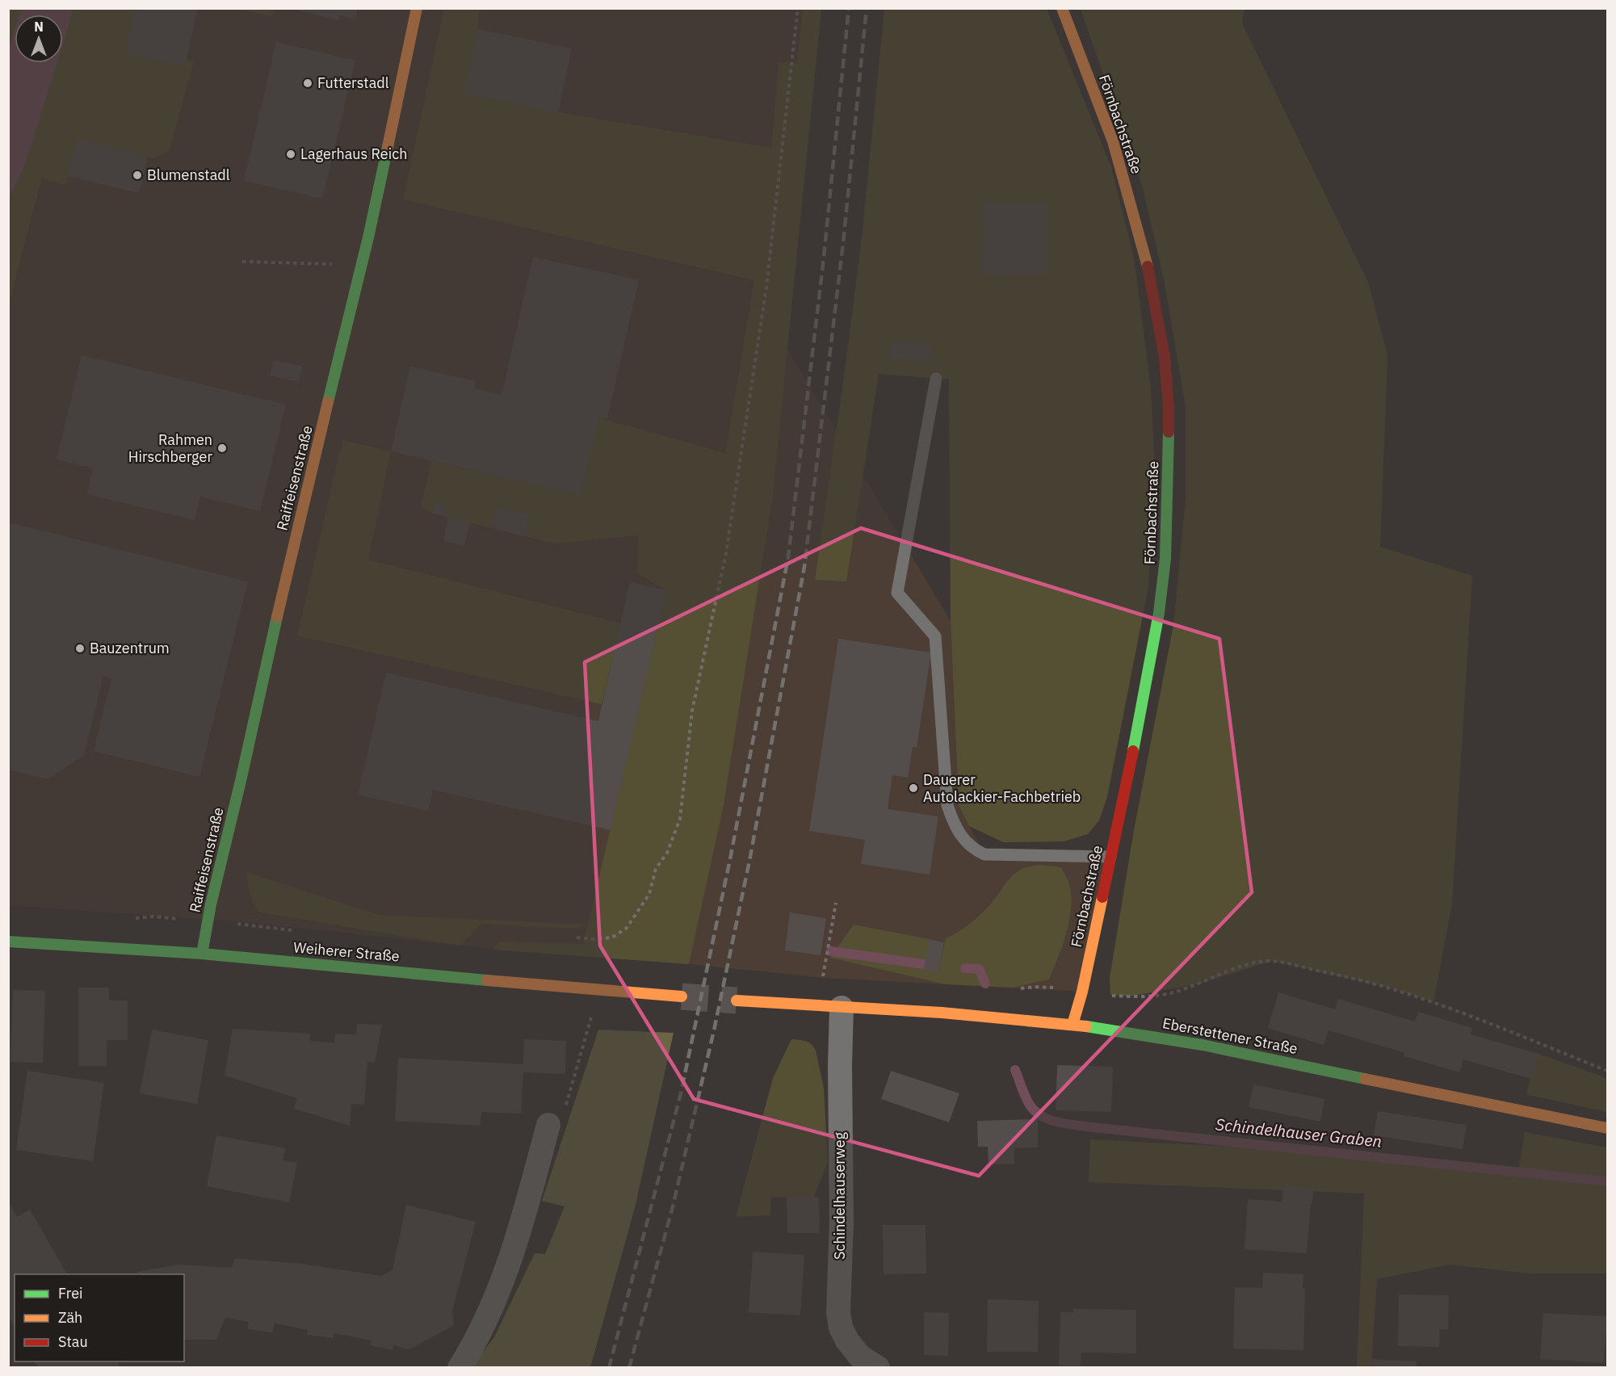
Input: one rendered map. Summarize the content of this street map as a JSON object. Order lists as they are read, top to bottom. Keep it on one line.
{"streets":{"street":["Förnbachstraße","Raiffeisenstraße","Weiherer Straße","Eberstettener Straße","Schindelhauserweg"]},"crossings":[["Förnbachstraße","Eberstettener Straße"],["Raiffeisenstraße","Weiherer Straße"],["Eberstettener Straße","Schindelhauserweg"]],"water":["Schindelhauser Graben"],"places":["Futterstadl","Lagerhaus Reich","Blumenstadl","Rahmen Hirschberger","Bauzentrum","Dauerer Autolackier-Fachbetrieb"],"legend":["Frei","Zäh","Stau"],"north":"top"}
